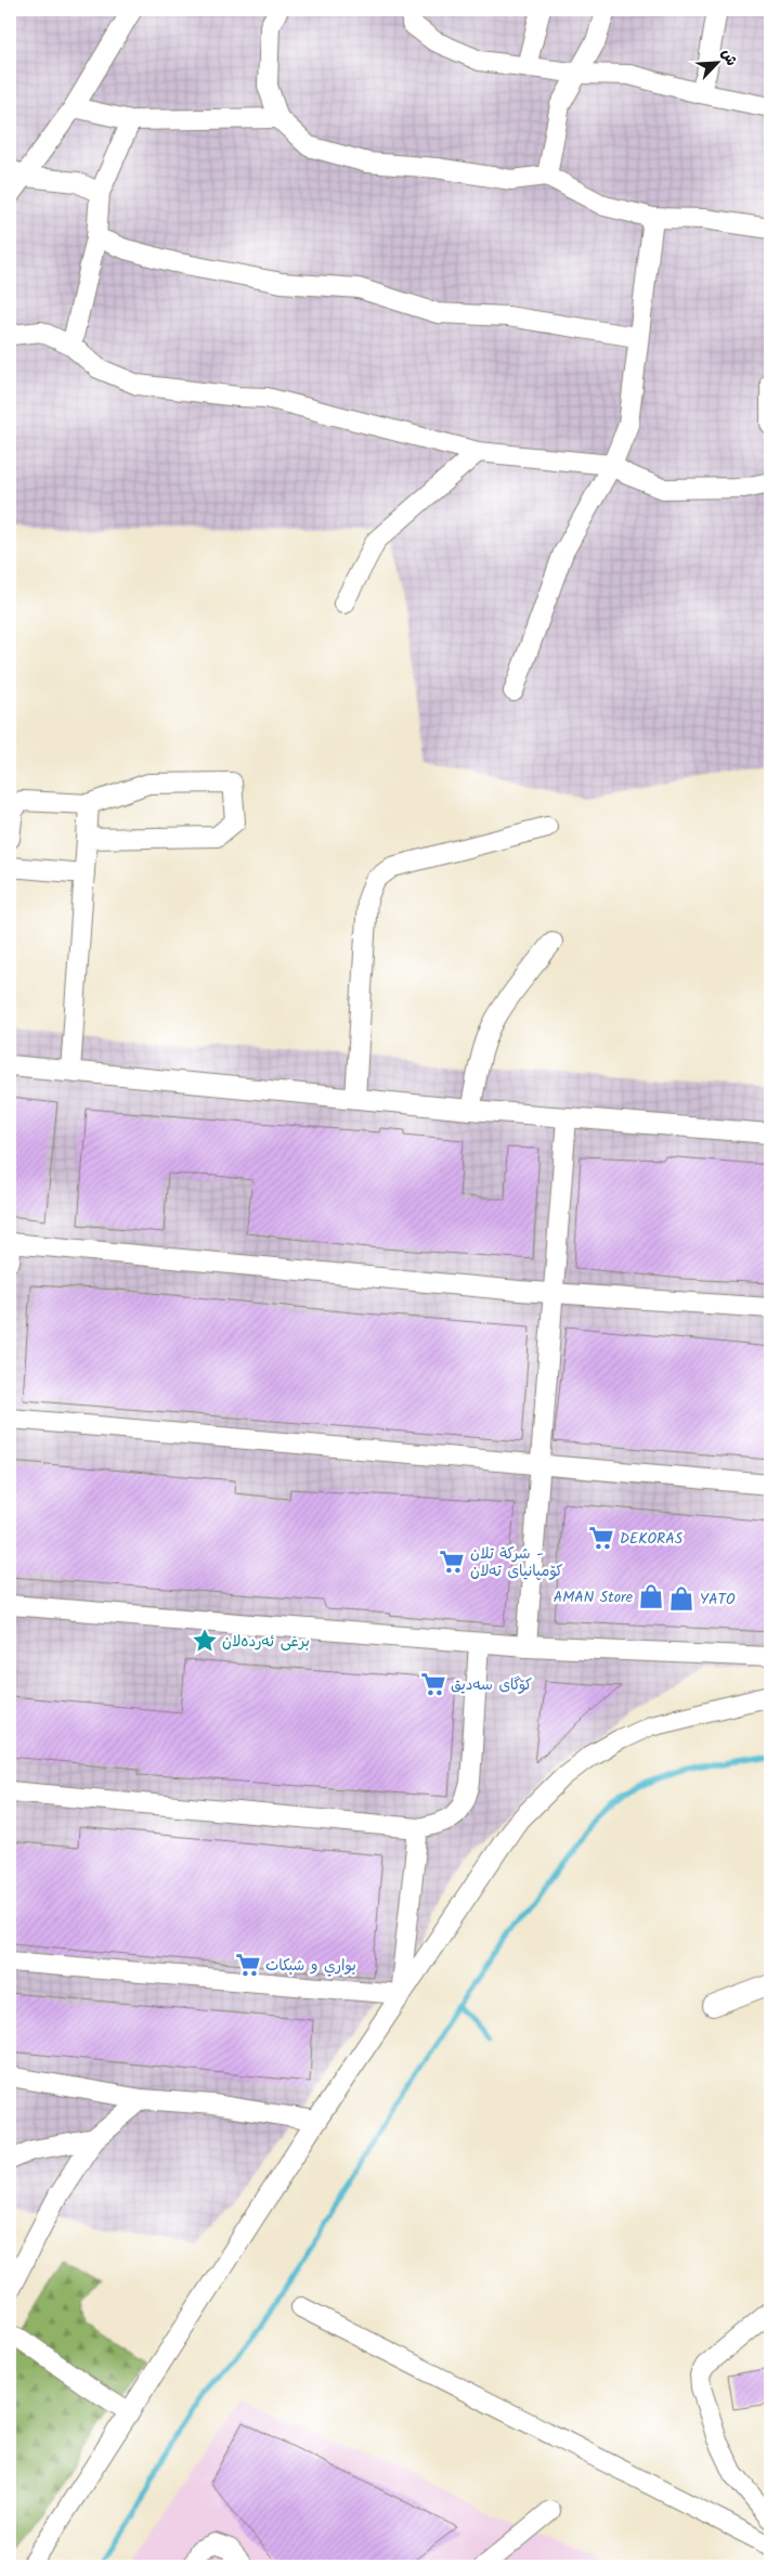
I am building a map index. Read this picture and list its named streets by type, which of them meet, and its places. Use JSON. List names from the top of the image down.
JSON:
{
  "places": {
    "supermarket": [
      "DEKORAS",
      "شركة تلان - کۆمپانیای تەلان",
      "کۆگای سەدیق",
      "بواري و شبكات"
    ],
    "shop": ["AMAN Store", "YATO"],
    "place": ["برغی ئەردەلان"]
  },
  "north": "top right"
}
